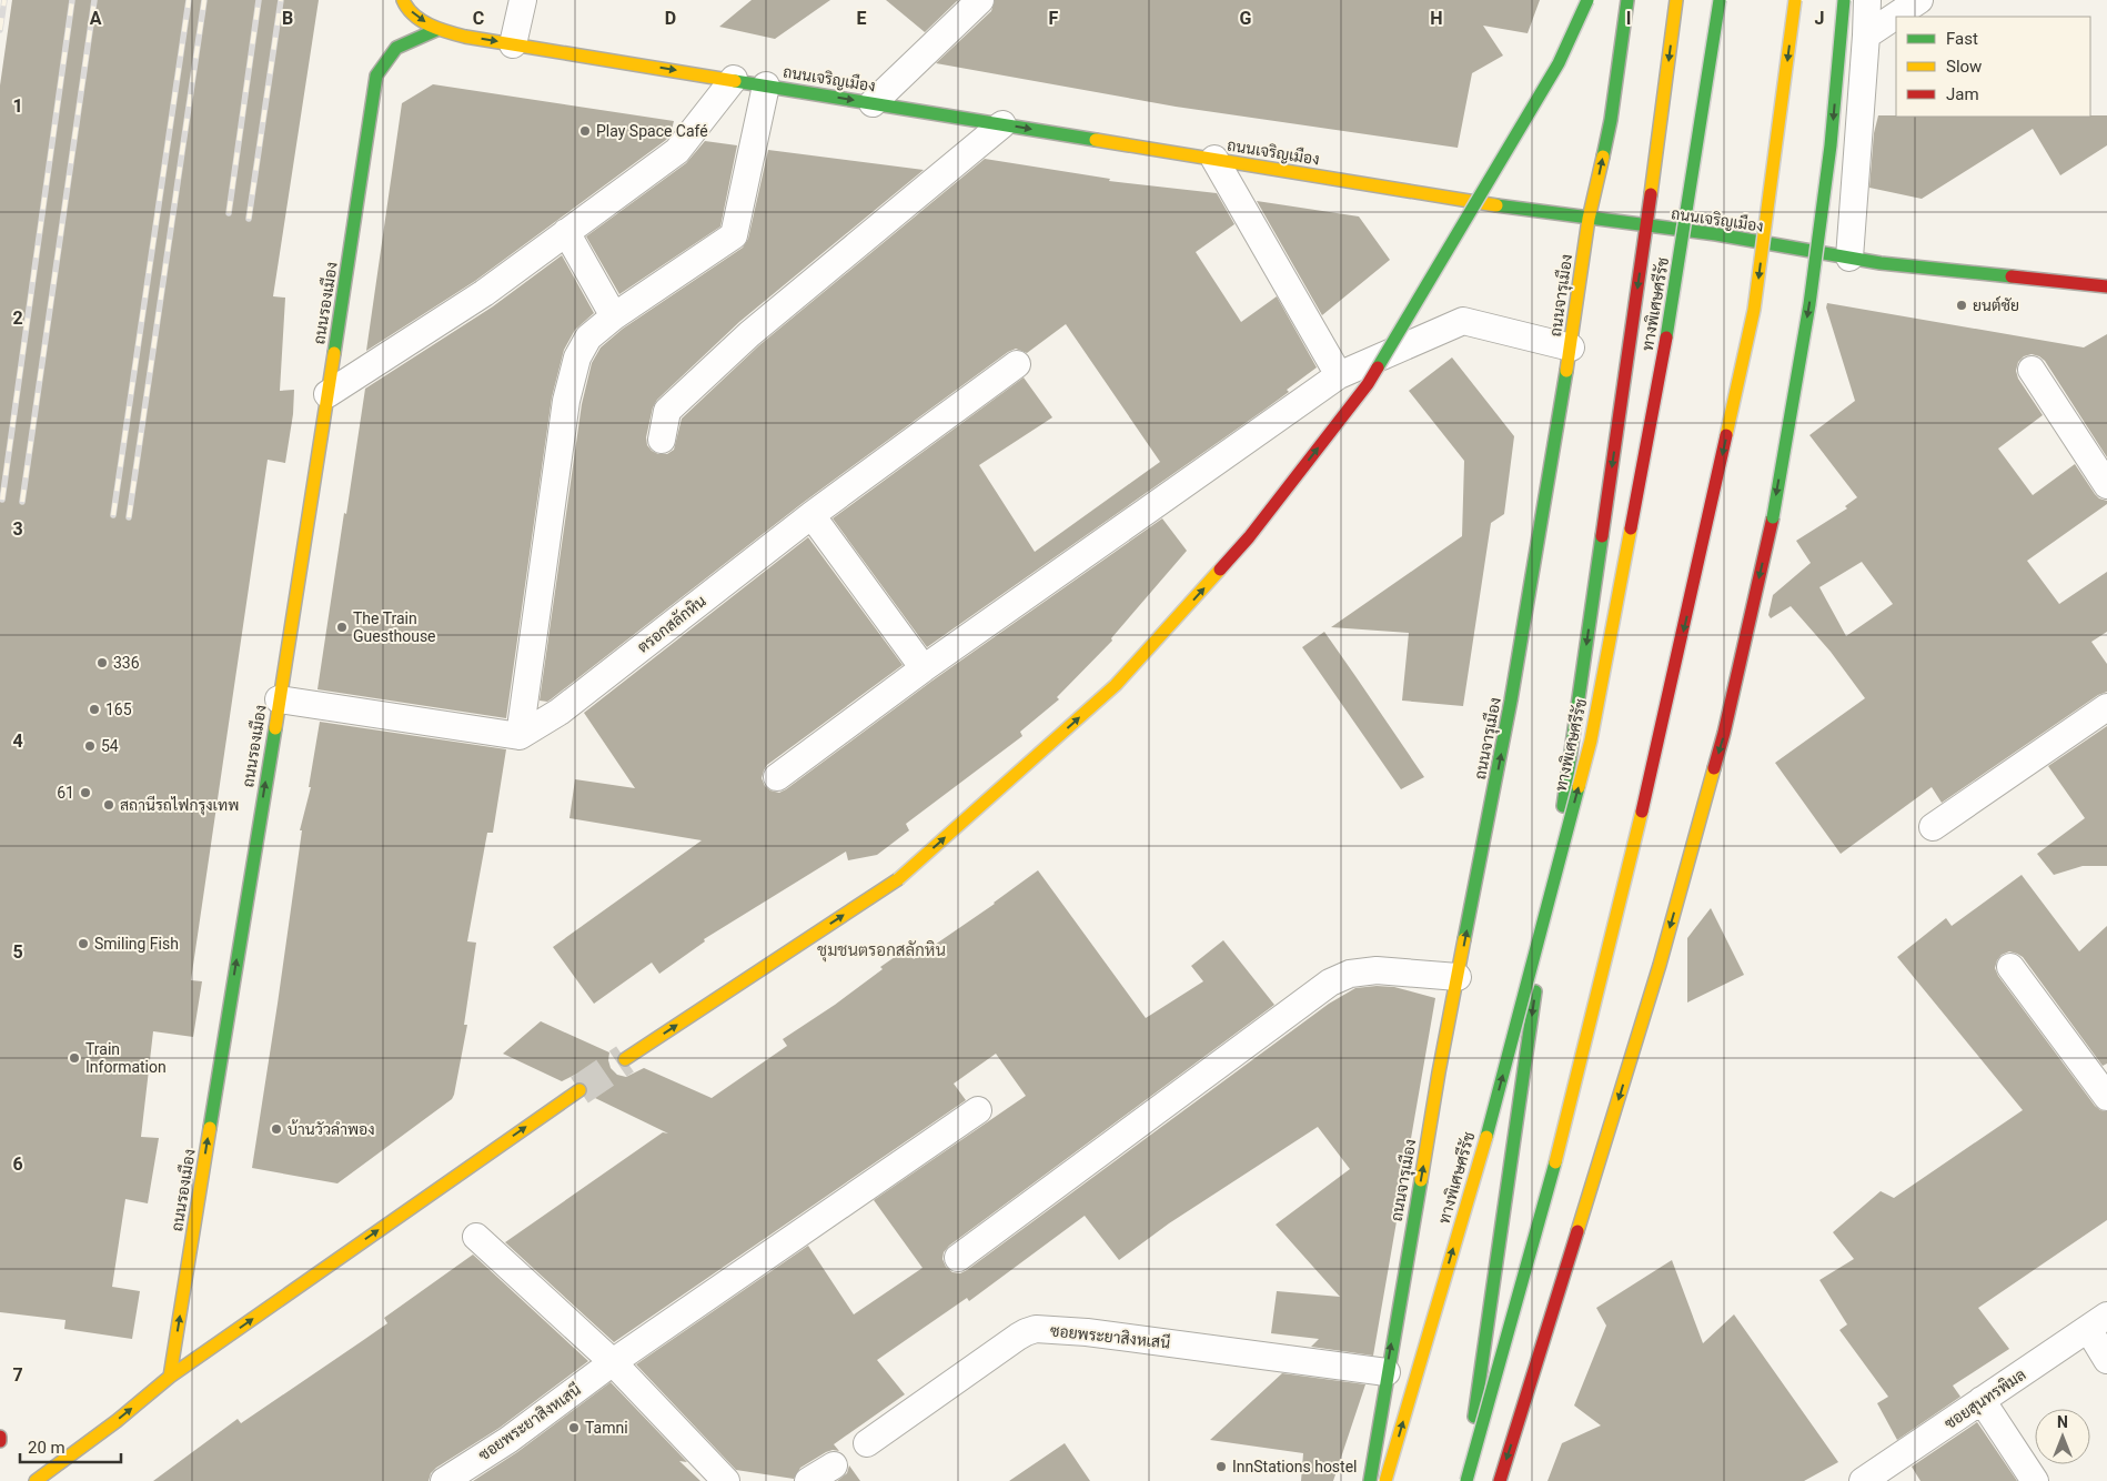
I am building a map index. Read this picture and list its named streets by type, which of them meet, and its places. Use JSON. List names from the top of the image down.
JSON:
{
  "streets": {
    "main road": [
      "ถนนเจริญเมือง",
      "ถนนจารุเมือง",
      "ถนนรองเมือง",
      "ทางพิเศษศรีรัช"
    ],
    "street": ["ตรอกสลักหิน", "ซอยพระยาสิงหเสนี", "ซอยสุนทรพิมล"]
  },
  "crossings": [
    ["ถนนเจริญเมือง", "ถนนจารุเมือง"],
    ["ถนนเจริญเมือง", "ถนนรองเมือง"],
    ["ถนนจารุเมือง", "ซอยพระยาสิงหเสนี"]
  ],
  "one_way": ["ถนนเจริญเมือง", "ถนนรองเมือง"],
  "districts": ["ชุมชนตรอกสลักหิน"],
  "places": [
    "Play Space Café",
    "ยนต์ชัย",
    "The Train Guesthouse",
    "336",
    "165",
    "54",
    "61",
    "สถานีรถไฟกรุงเทพ",
    "Smiling Fish",
    "Train Information",
    "บ้านวัวลำพอง",
    "Tamni",
    "InnStations hostel"
  ],
  "legend": ["Fast", "Slow", "Jam"],
  "scale_bar": "20 m",
  "north": "top",
  "grid": {
    "columns": [
      "A",
      "B",
      "C",
      "D",
      "E",
      "F",
      "G",
      "H",
      "I",
      "J"
    ],
    "rows": [
      "1",
      "2",
      "3",
      "4",
      "5",
      "6",
      "7"
    ]
  }
}
